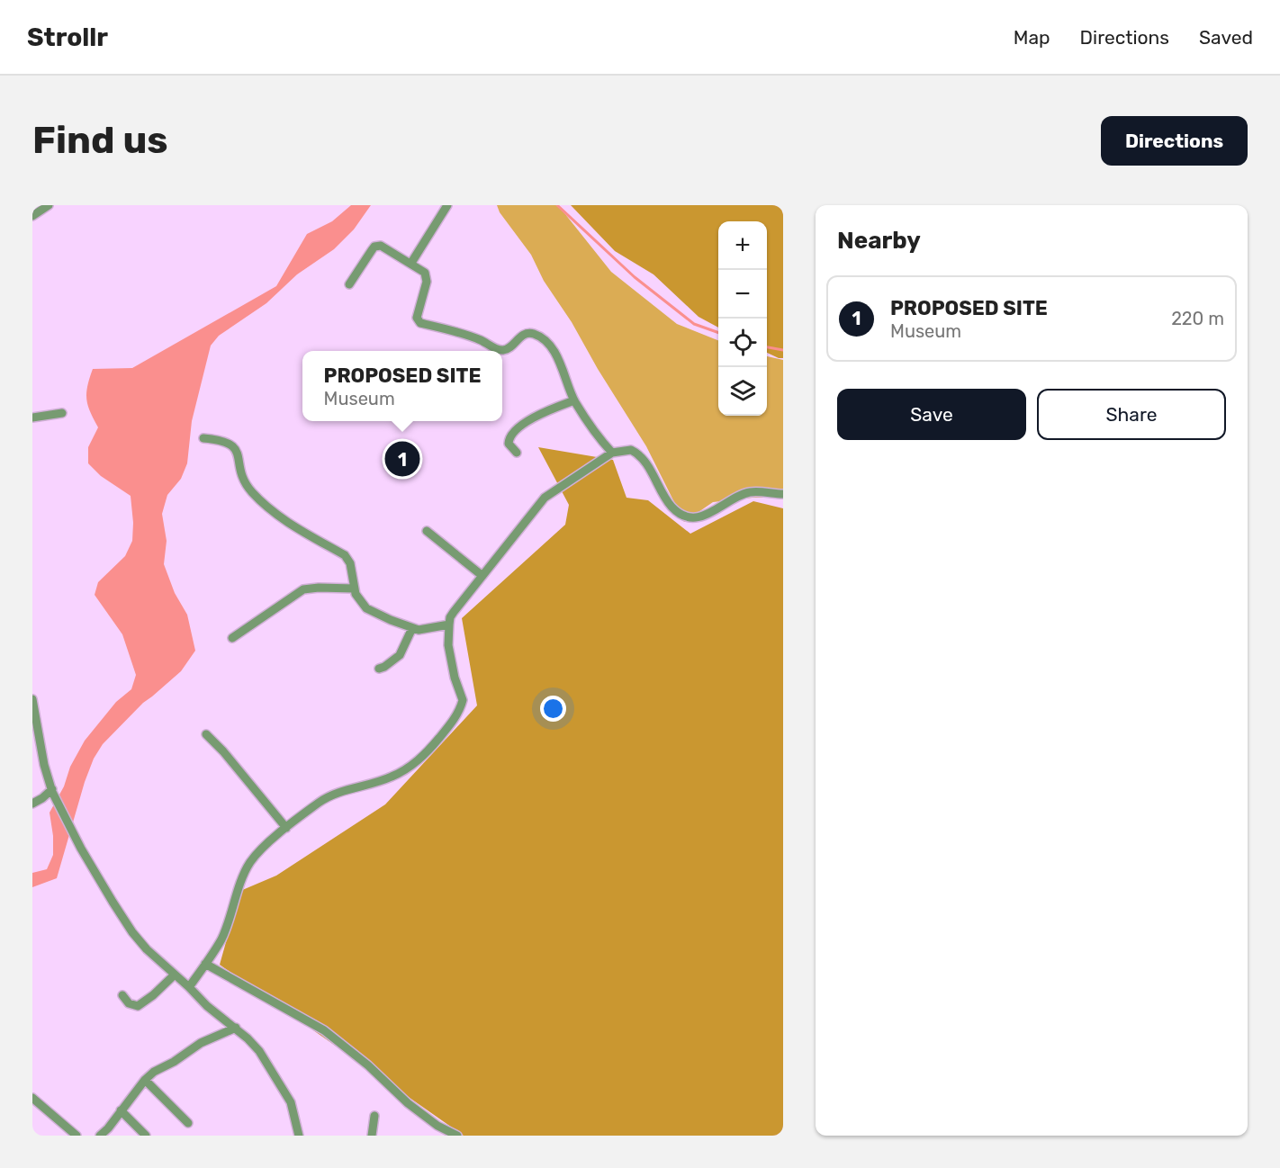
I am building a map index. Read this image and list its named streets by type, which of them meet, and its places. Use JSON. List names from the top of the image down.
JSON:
{
  "page": {
    "header": "Strollr",
    "nav": ["Map", "Directions", "Saved"],
    "buttons": [
      "Directions",
      ["Save", "Share"]
    ],
    "title": "Find us",
    "heading": "Nearby",
    "map_buttons": ["+", "−"],
    "list": [
      {
        "mark": "1",
        "name": "PROPOSED SITE",
        "note": "Museum",
        "value": "220 m"
      }
    ],
    "popup": ["PROPOSED SITE", "Museum"],
    "pins": "1"
  }
}
